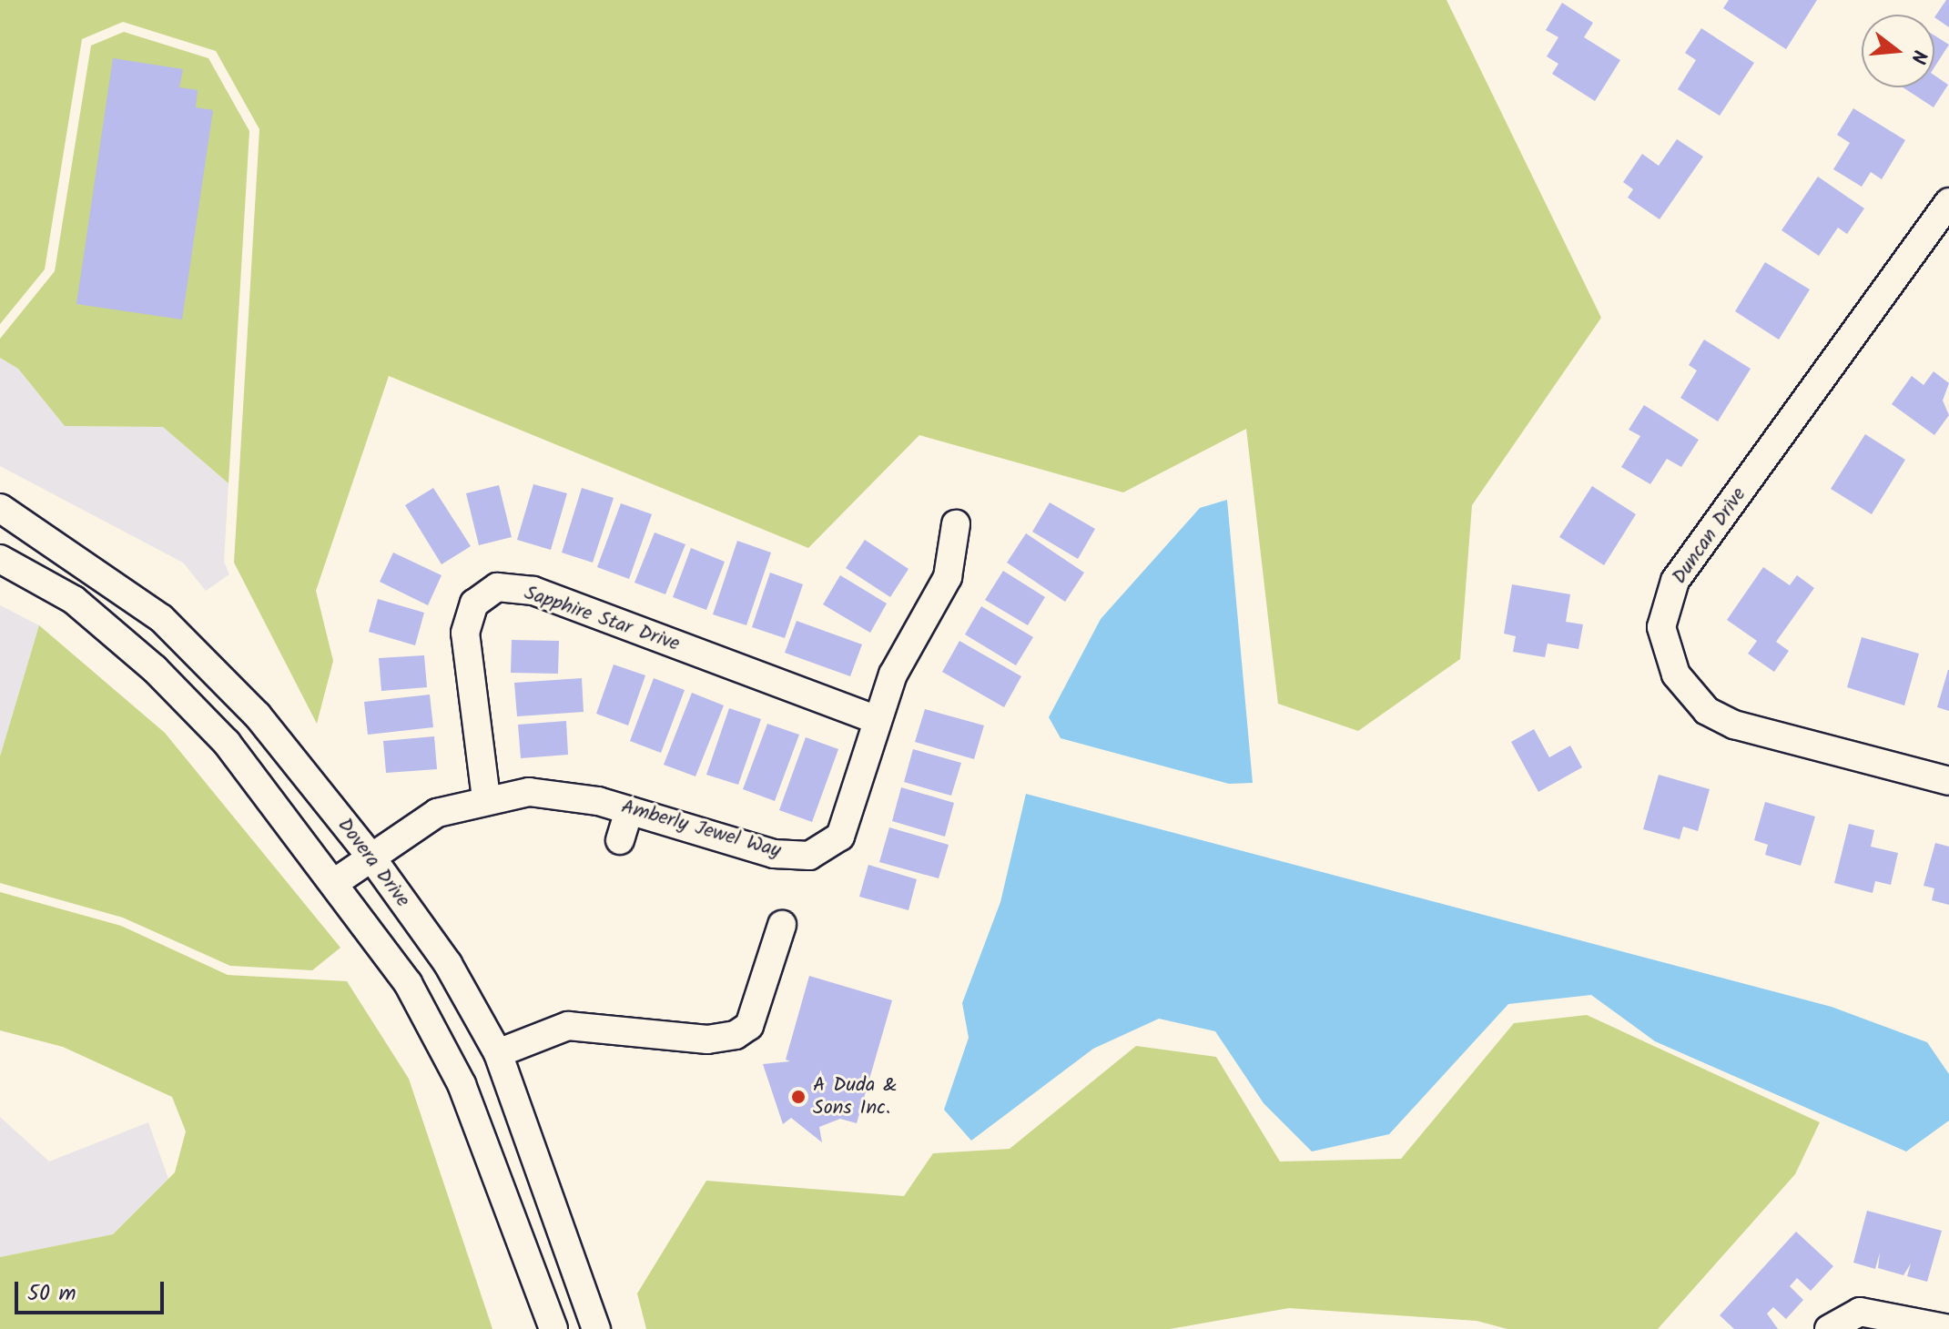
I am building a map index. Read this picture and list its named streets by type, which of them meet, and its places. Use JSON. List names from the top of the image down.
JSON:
{
  "streets": {
    "street": [
      "Duncan Drive",
      "Sapphire Star Drive",
      "Amberly Jewel Way",
      "Dovera Drive"
    ]
  },
  "crossings": [
    ["Sapphire Star Drive", "Amberly Jewel Way"],
    ["Amberly Jewel Way", "Dovera Drive"]
  ],
  "places": ["A Duda & Sons Inc."],
  "scale_bar": "50 m",
  "north": "right"
}
